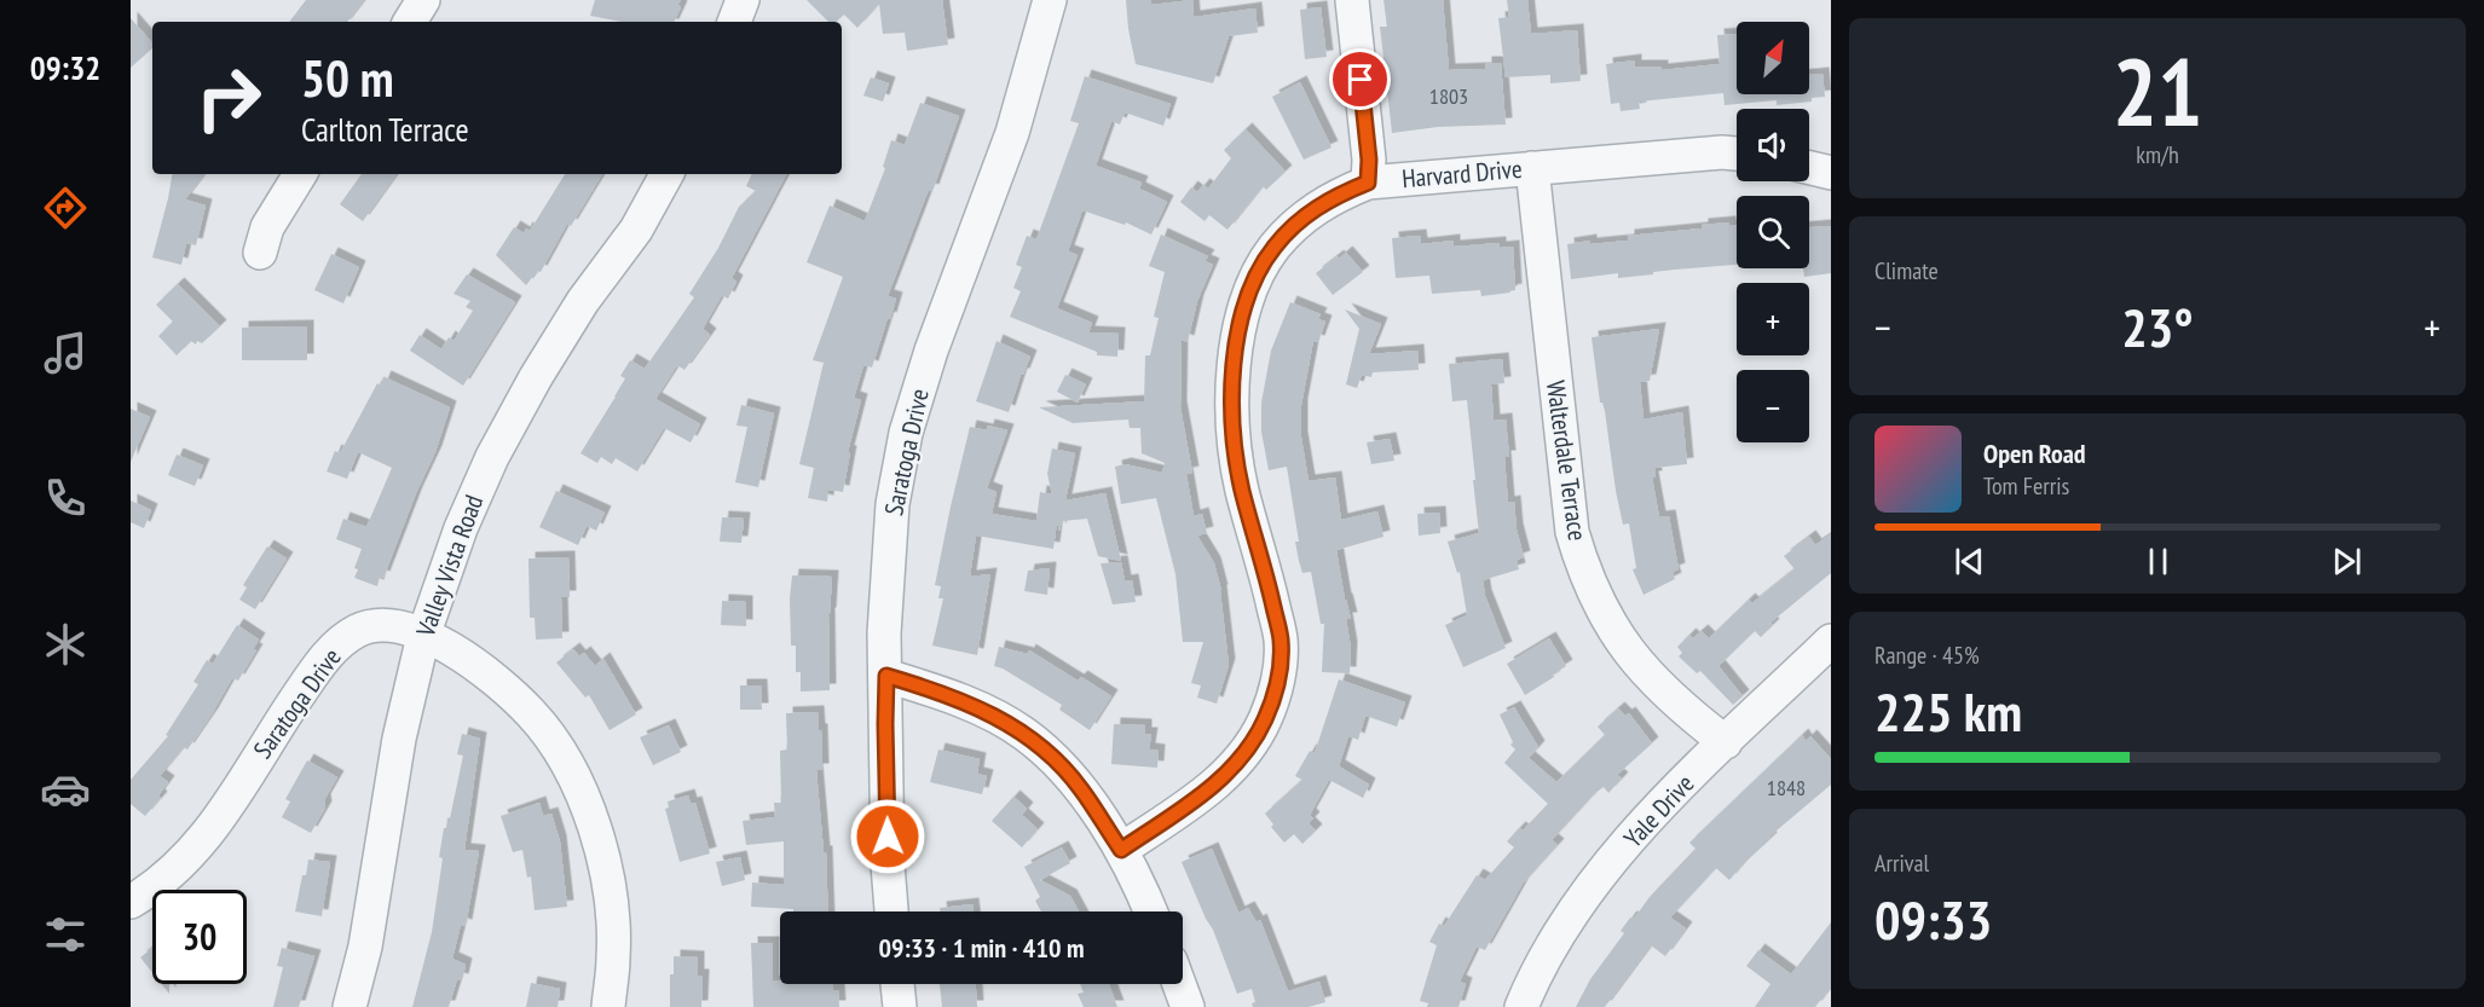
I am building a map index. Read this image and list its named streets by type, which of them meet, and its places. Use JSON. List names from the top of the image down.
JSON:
{
  "streets": {
    "street": [
      "Harvard Drive",
      "Saratoga Drive",
      "Walterdale Terrace",
      "Valley Vista Road",
      "Yale Drive"
    ]
  },
  "crossings": [
    ["Harvard Drive", "Walterdale Terrace"],
    ["Saratoga Drive", "Valley Vista Road"],
    ["Walterdale Terrace", "Yale Drive"]
  ],
  "house_numbers": ["1803", "1848"],
  "north": "top right",
  "page": {
    "tabs": "09:32",
    "tile": [
      ["21", "km/h"],
      "Climate",
      ["Range · 45%", "225 km"],
      ["Arrival", "09:33"]
    ],
    "map_buttons": ["+", "−"],
    "turn": ["50 m", "Carlton Terrace"],
    "heat": ["−", "23°", "+"],
    "song": ["Open Road", "Tom Ferris"],
    "limit": "30",
    "trip": "09:33 · 1 min · 410 m"
  }
}
